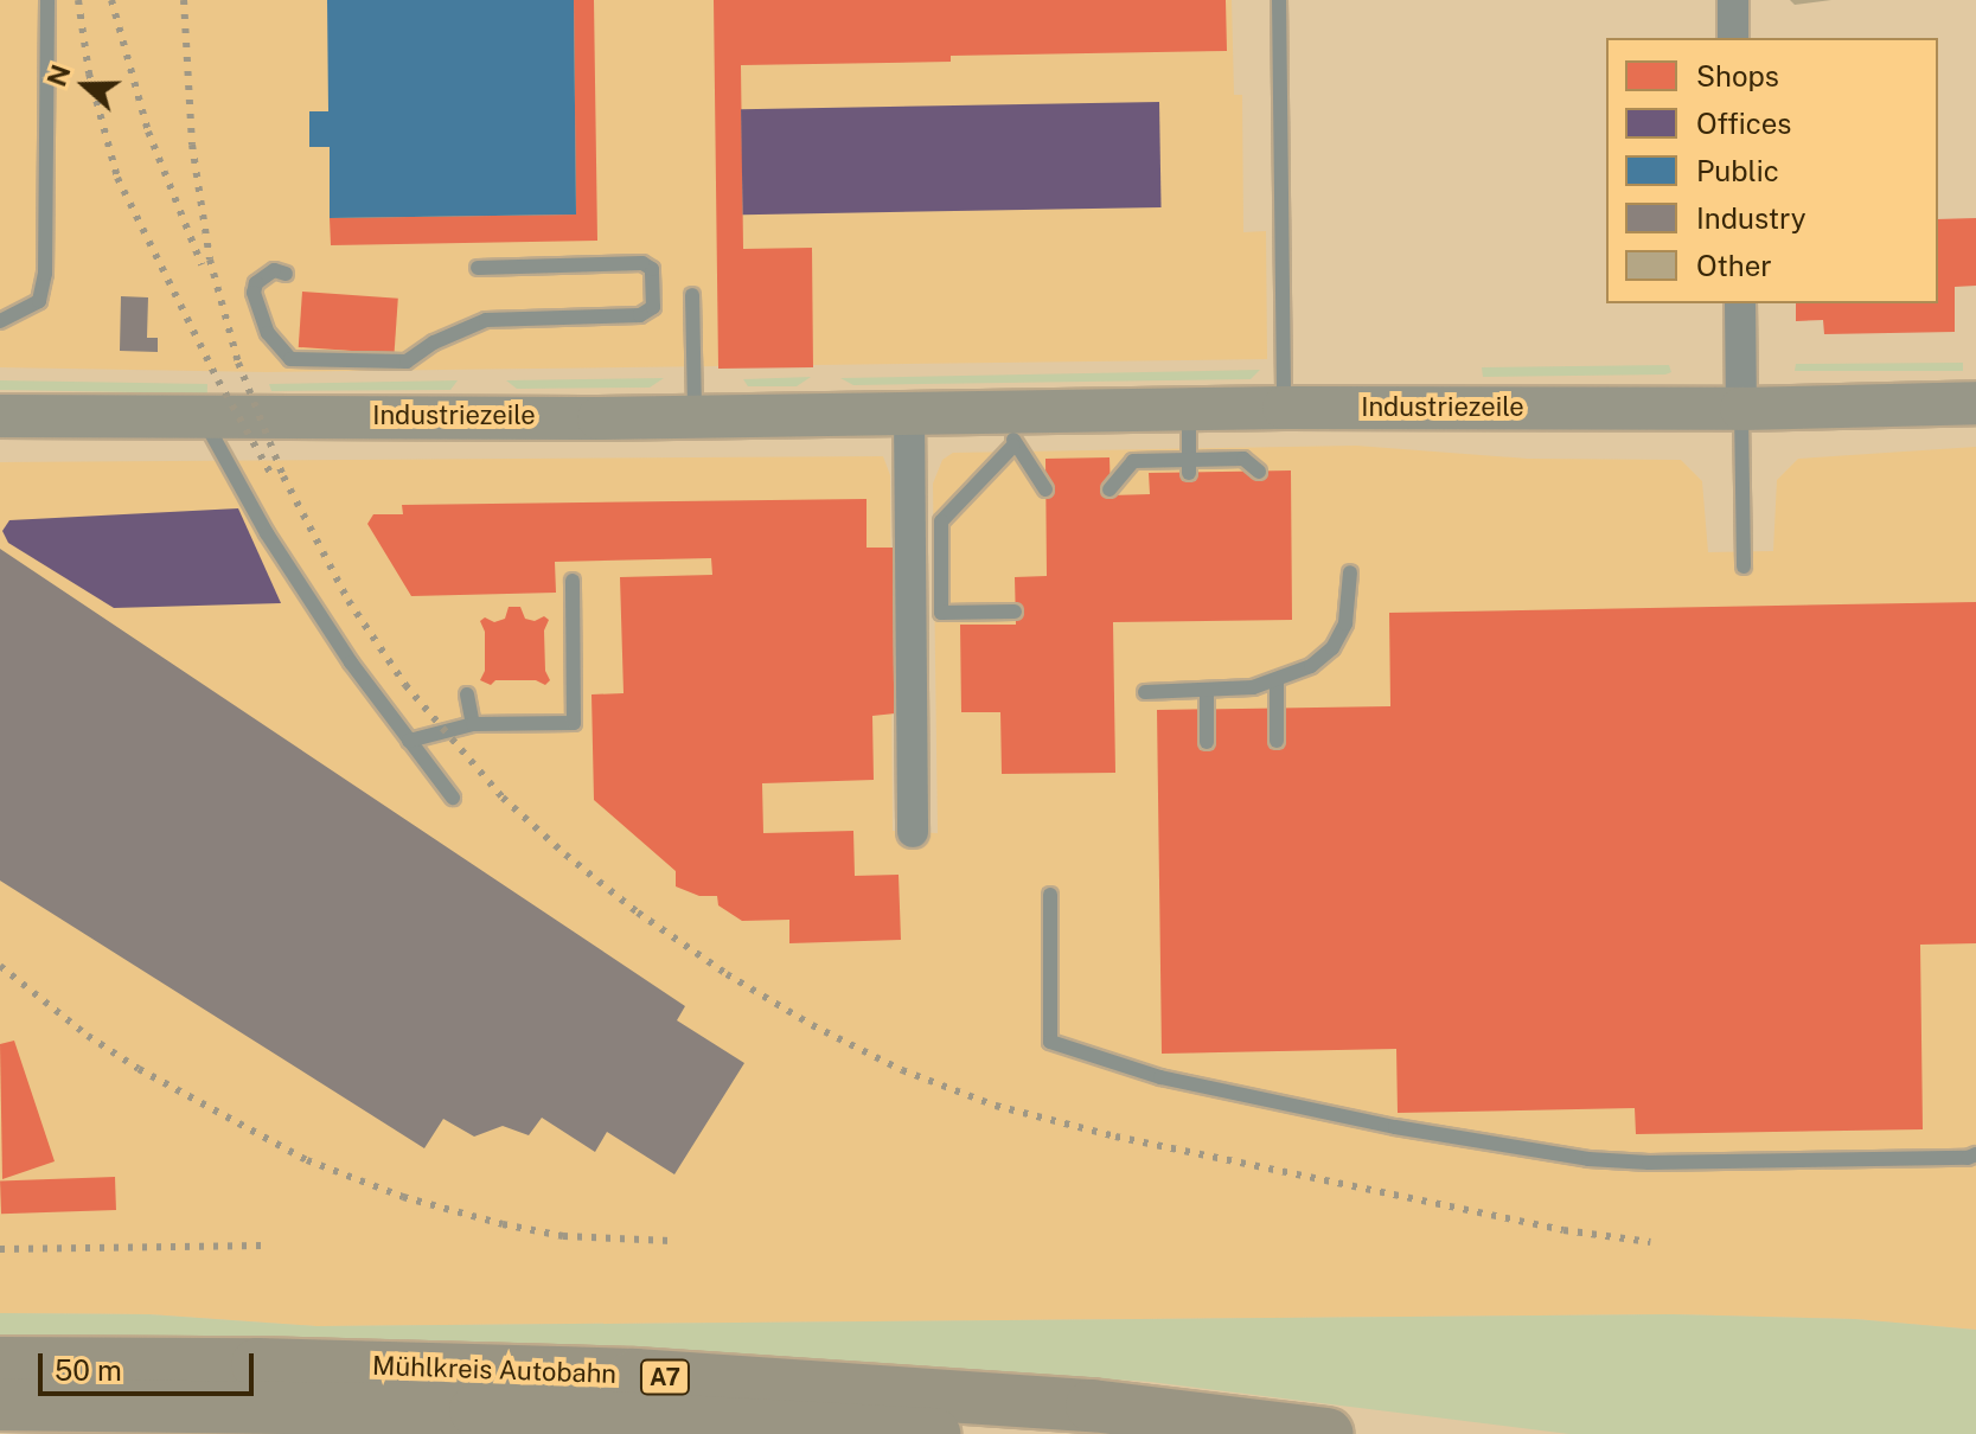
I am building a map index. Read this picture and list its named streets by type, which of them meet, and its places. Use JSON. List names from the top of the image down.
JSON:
{
  "streets": {
    "highway": ["Mühlkreis Autobahn", "A7"],
    "main road": ["Industriezeile"]
  },
  "legend": [
    "Shops",
    "Offices",
    "Public",
    "Industry",
    "Other"
  ],
  "scale_bar": "50 m",
  "north": "left"
}
